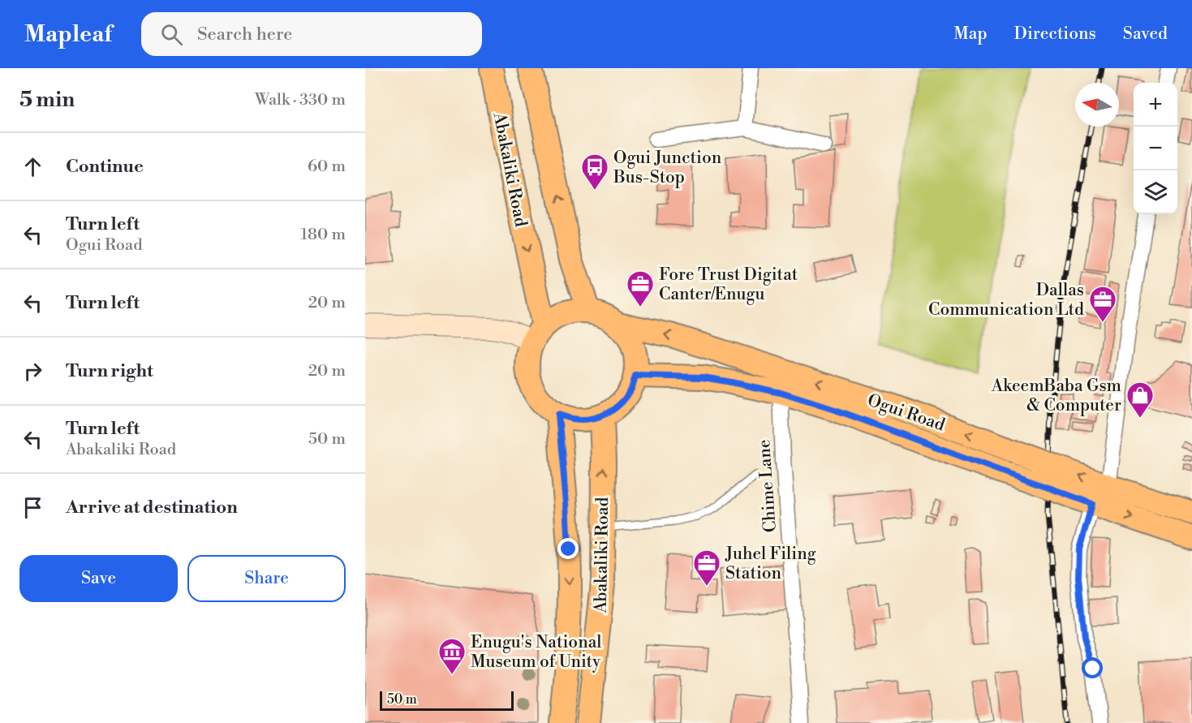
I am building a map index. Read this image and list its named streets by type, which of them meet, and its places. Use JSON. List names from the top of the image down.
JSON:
{
  "streets": {
    "main road": ["Abakaliki Road", "Ogui Road"],
    "street": ["Chime Lane"]
  },
  "crossings": [
    ["Abakaliki Road", "Ogui Road"],
    ["Ogui Road", "Chime Lane"]
  ],
  "places": {
    "bus stop": ["Ogui Junction Bus-Stop"],
    "office": ["Fore Trust Digitat Canter/Enugu", "Dallas Communication Ltd", "Juhel Filing Station"],
    "shop": ["AkeemBaba Gsm & Computer"],
    "museum": ["Enugu's National Museum of Unity"]
  },
  "scale_bar": "50 m",
  "north": "left",
  "page": {
    "header": "Mapleaf",
    "search": "Search here",
    "nav": ["Map", "Directions", "Saved"],
    "heading": ["5 min", "Walk · 330 m"],
    "map_buttons": ["+", "−"],
    "list": [
      ["Continue", "60 m"],
      ["Turn left", "Ogui Road", "180 m"],
      ["Turn left", "20 m"],
      ["Turn right", "20 m"],
      ["Turn left", "Abakaliki Road", "50 m"],
      "Arrive at destination"
    ],
    "buttons": ["Save", "Share"],
    "scale": "50 m"
  }
}
